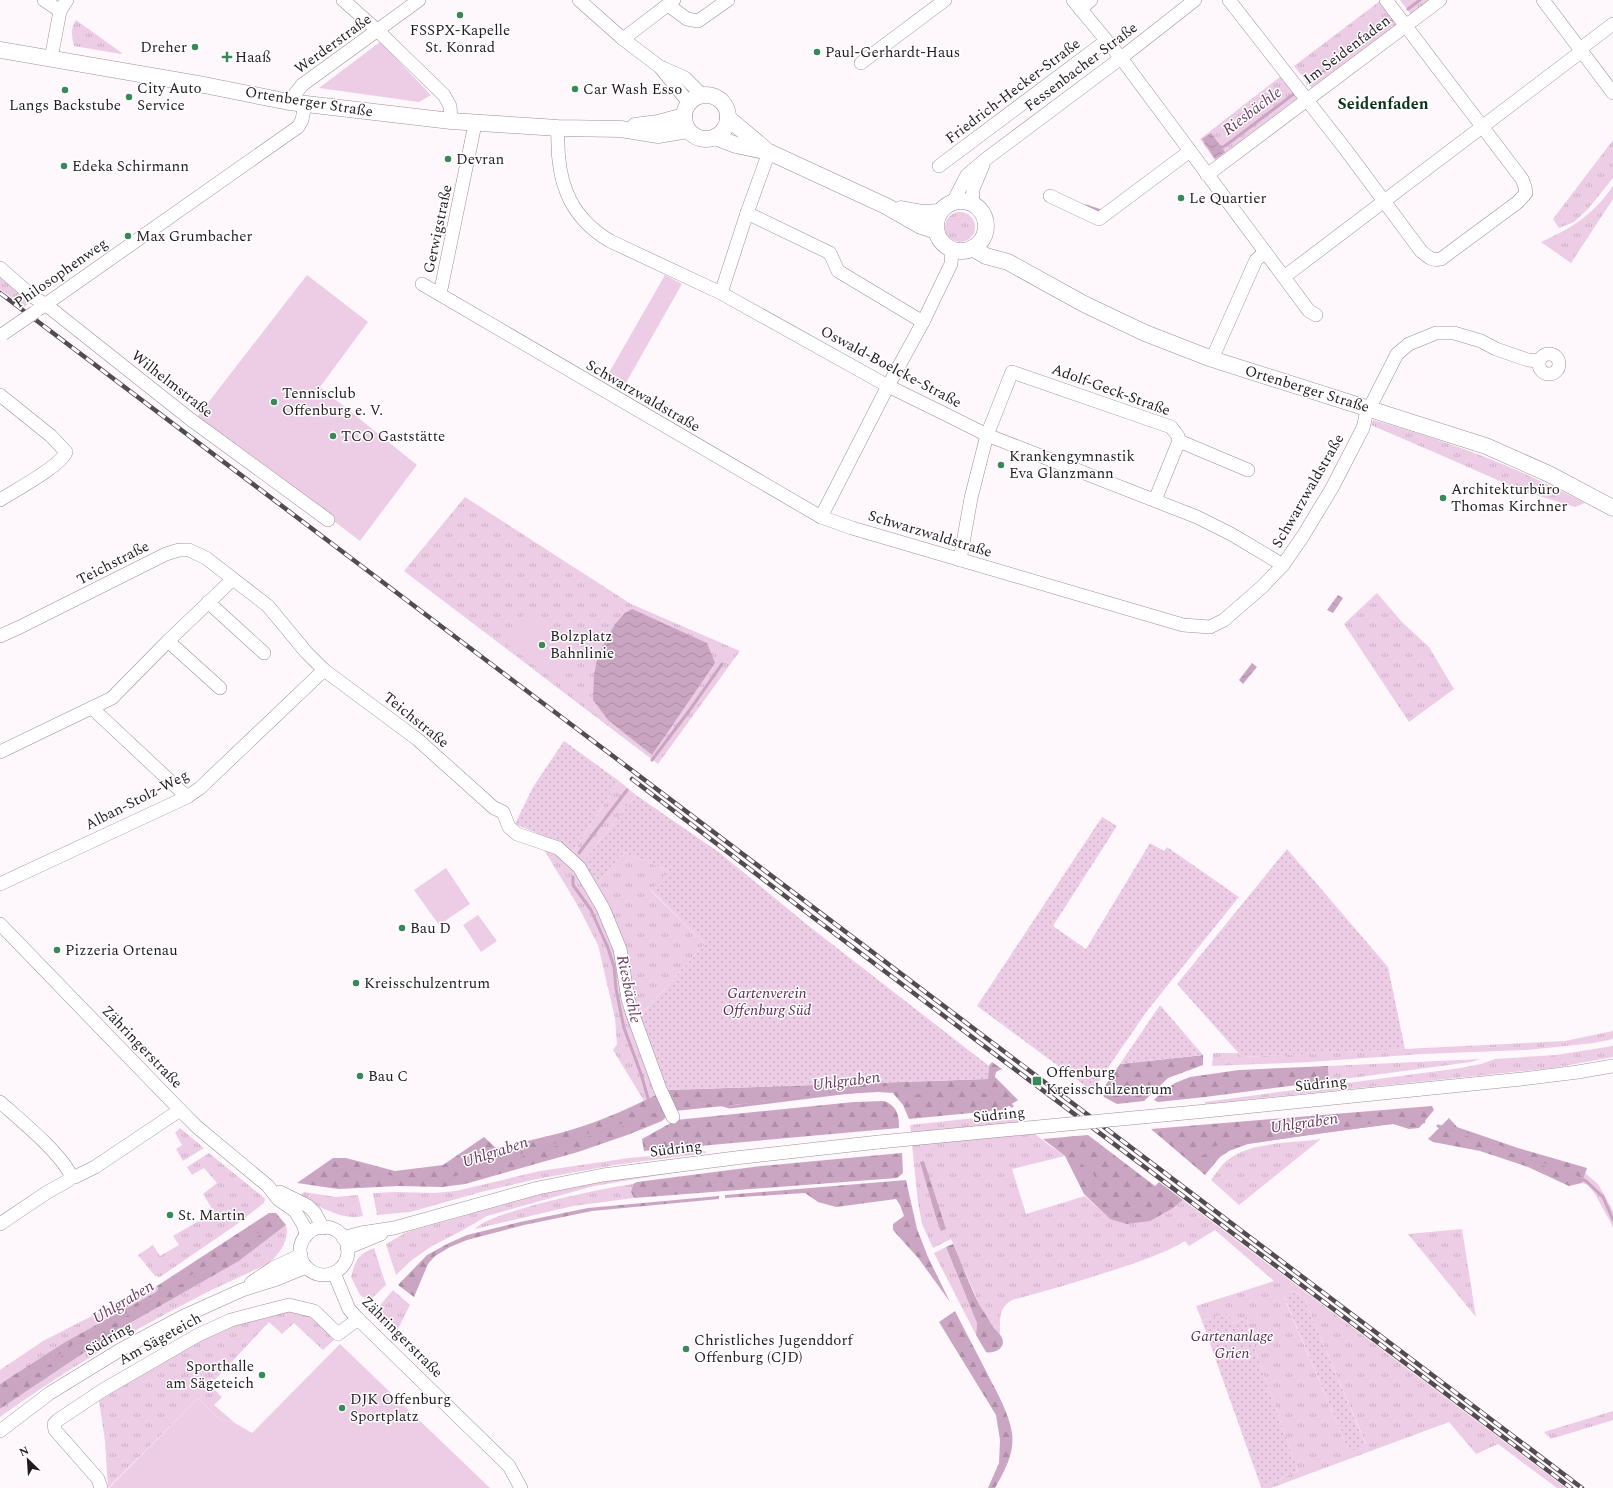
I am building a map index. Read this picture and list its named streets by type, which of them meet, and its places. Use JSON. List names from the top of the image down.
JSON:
{
  "streets": {
    "main road": ["Ortenberger Straße"],
    "street": [
      "Werderstraße",
      "Im Seidenfaden",
      "Fessenbacher Straße",
      "Friedrich-Hecker-Straße",
      "Gerwigstraße",
      "Philosophenweg",
      "Oswald-Boelcke-Straße",
      "Wilhelmstraße",
      "Adolf-Geck-Straße",
      "Schwarzwaldstraße",
      "Teichstraße",
      "Alban-Stolz-Weg",
      "Zähringerstraße",
      "Südring",
      "Am Sägeteich"
    ]
  },
  "crossings": [
    ["Werderstraße", "Ortenberger Straße"],
    ["Werderstraße", "Philosophenweg"],
    ["Fessenbacher Straße", "Ortenberger Straße"],
    ["Ortenberger Straße", "Gerwigstraße"],
    ["Ortenberger Straße", "Philosophenweg"],
    ["Ortenberger Straße", "Oswald-Boelcke-Straße"],
    ["Ortenberger Straße", "Schwarzwaldstraße"],
    ["Gerwigstraße", "Schwarzwaldstraße"],
    ["Philosophenweg", "Wilhelmstraße"],
    ["Oswald-Boelcke-Straße", "Adolf-Geck-Straße"],
    ["Oswald-Boelcke-Straße", "Schwarzwaldstraße"],
    ["Teichstraße", "Alban-Stolz-Weg"],
    ["Zähringerstraße", "Südring"],
    ["Zähringerstraße", "Am Sägeteich"]
  ],
  "districts": ["Seidenfaden"],
  "water": ["Riesbächle", "Uhlgraben"],
  "parks": ["Gartenverein Offenburg Süd", "Gartenanlage Grien"],
  "places": {
    "other": [
      "FSSPX-Kapelle St. Konrad",
      "Dreher",
      "Paul-Gerhardt-Haus",
      "Car Wash Esso",
      "Langs Backstube",
      "City Auto Service",
      "Devran",
      "Edeka Schirmann",
      "Le Quartier",
      "Max Grumbacher",
      "Tennisclub Offenburg e. V.",
      "TCO Gaststätte",
      "Krankengymnastik Eva Glanzmann",
      "Architekturbüro Thomas Kirchner",
      "Bolzplatz Bahnlinie",
      "Bau D",
      "Pizzeria Ortenau",
      "Kreisschulzentrum",
      "Bau C",
      "St. Martin",
      "Christliches Jugenddorf Offenburg (CJD)",
      "Sporthalle am Sägeteich",
      "DJK Offenburg Sportplatz"
    ],
    "health": ["Haaß"],
    "transit": ["Offenburg Kreisschulzentrum"]
  },
  "north": "top left"
}
